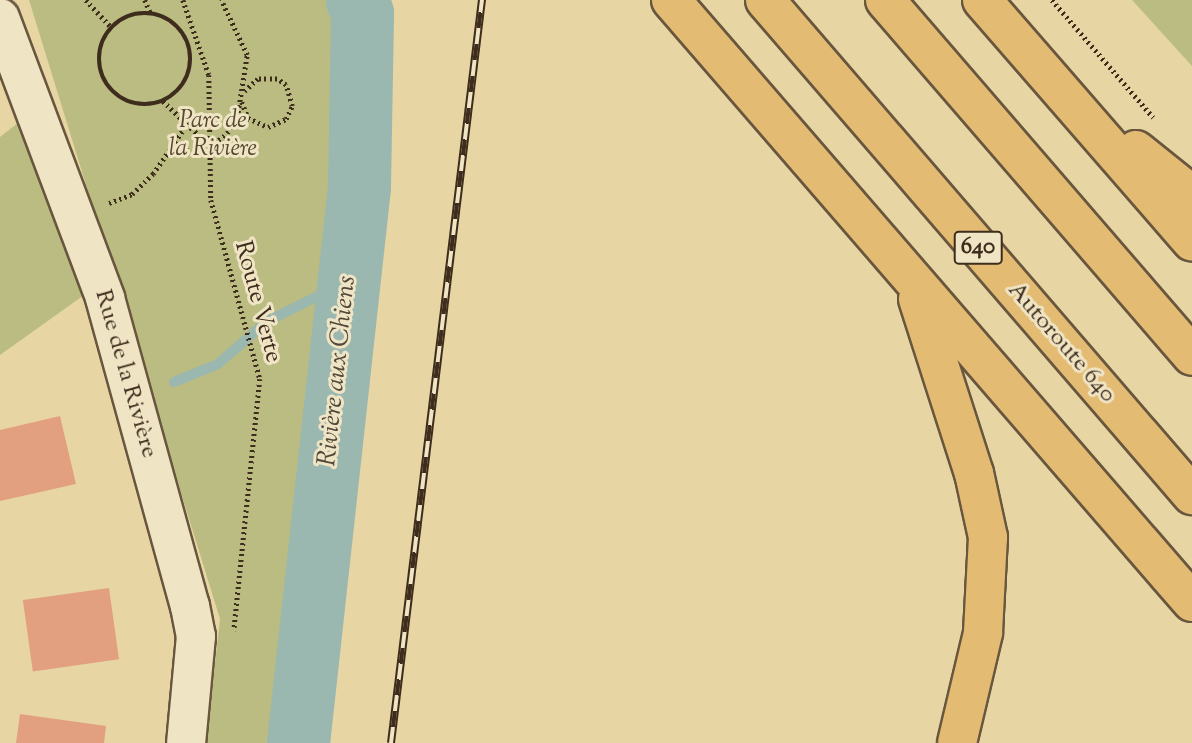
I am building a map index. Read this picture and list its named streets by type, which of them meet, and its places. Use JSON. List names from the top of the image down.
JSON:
{
  "streets": {
    "highway": ["640", "Autoroute 640"],
    "street": ["Rue de la Rivière"],
    "path": ["Route Verte"]
  },
  "water": ["Rivière aux Chiens"],
  "parks": ["Parc de la Rivière"]
}
